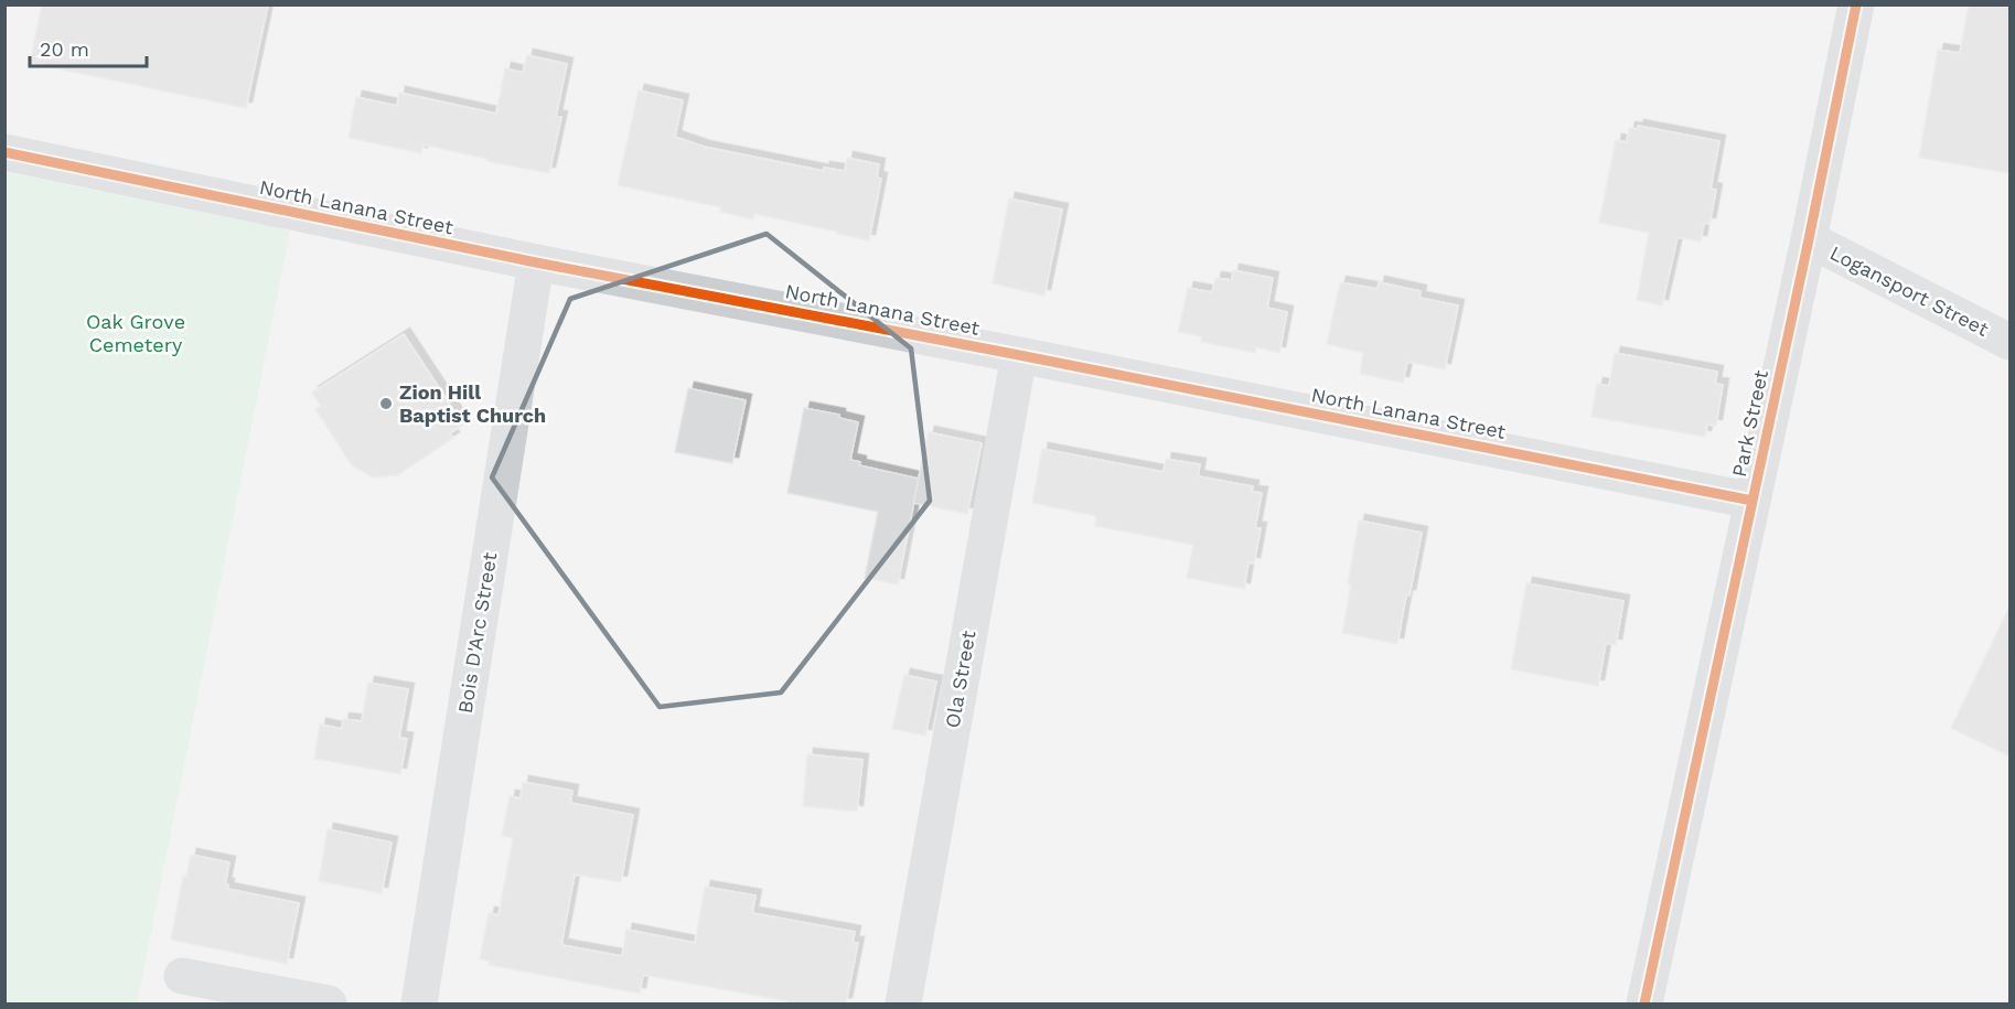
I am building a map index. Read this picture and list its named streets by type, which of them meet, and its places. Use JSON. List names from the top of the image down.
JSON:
{
  "streets": {
    "street": [
      "North Lanana Street",
      "Logansport Street",
      "Park Street",
      "Bois D'Arc Street",
      "Ola Street"
    ]
  },
  "crossings": [
    ["North Lanana Street", "Park Street"],
    ["North Lanana Street", "Bois D'Arc Street"],
    ["North Lanana Street", "Ola Street"],
    ["Logansport Street", "Park Street"]
  ],
  "parks": ["Oak Grove Cemetery"],
  "places": ["Zion Hill Baptist Church"],
  "scale_bar": "20 m"
}
